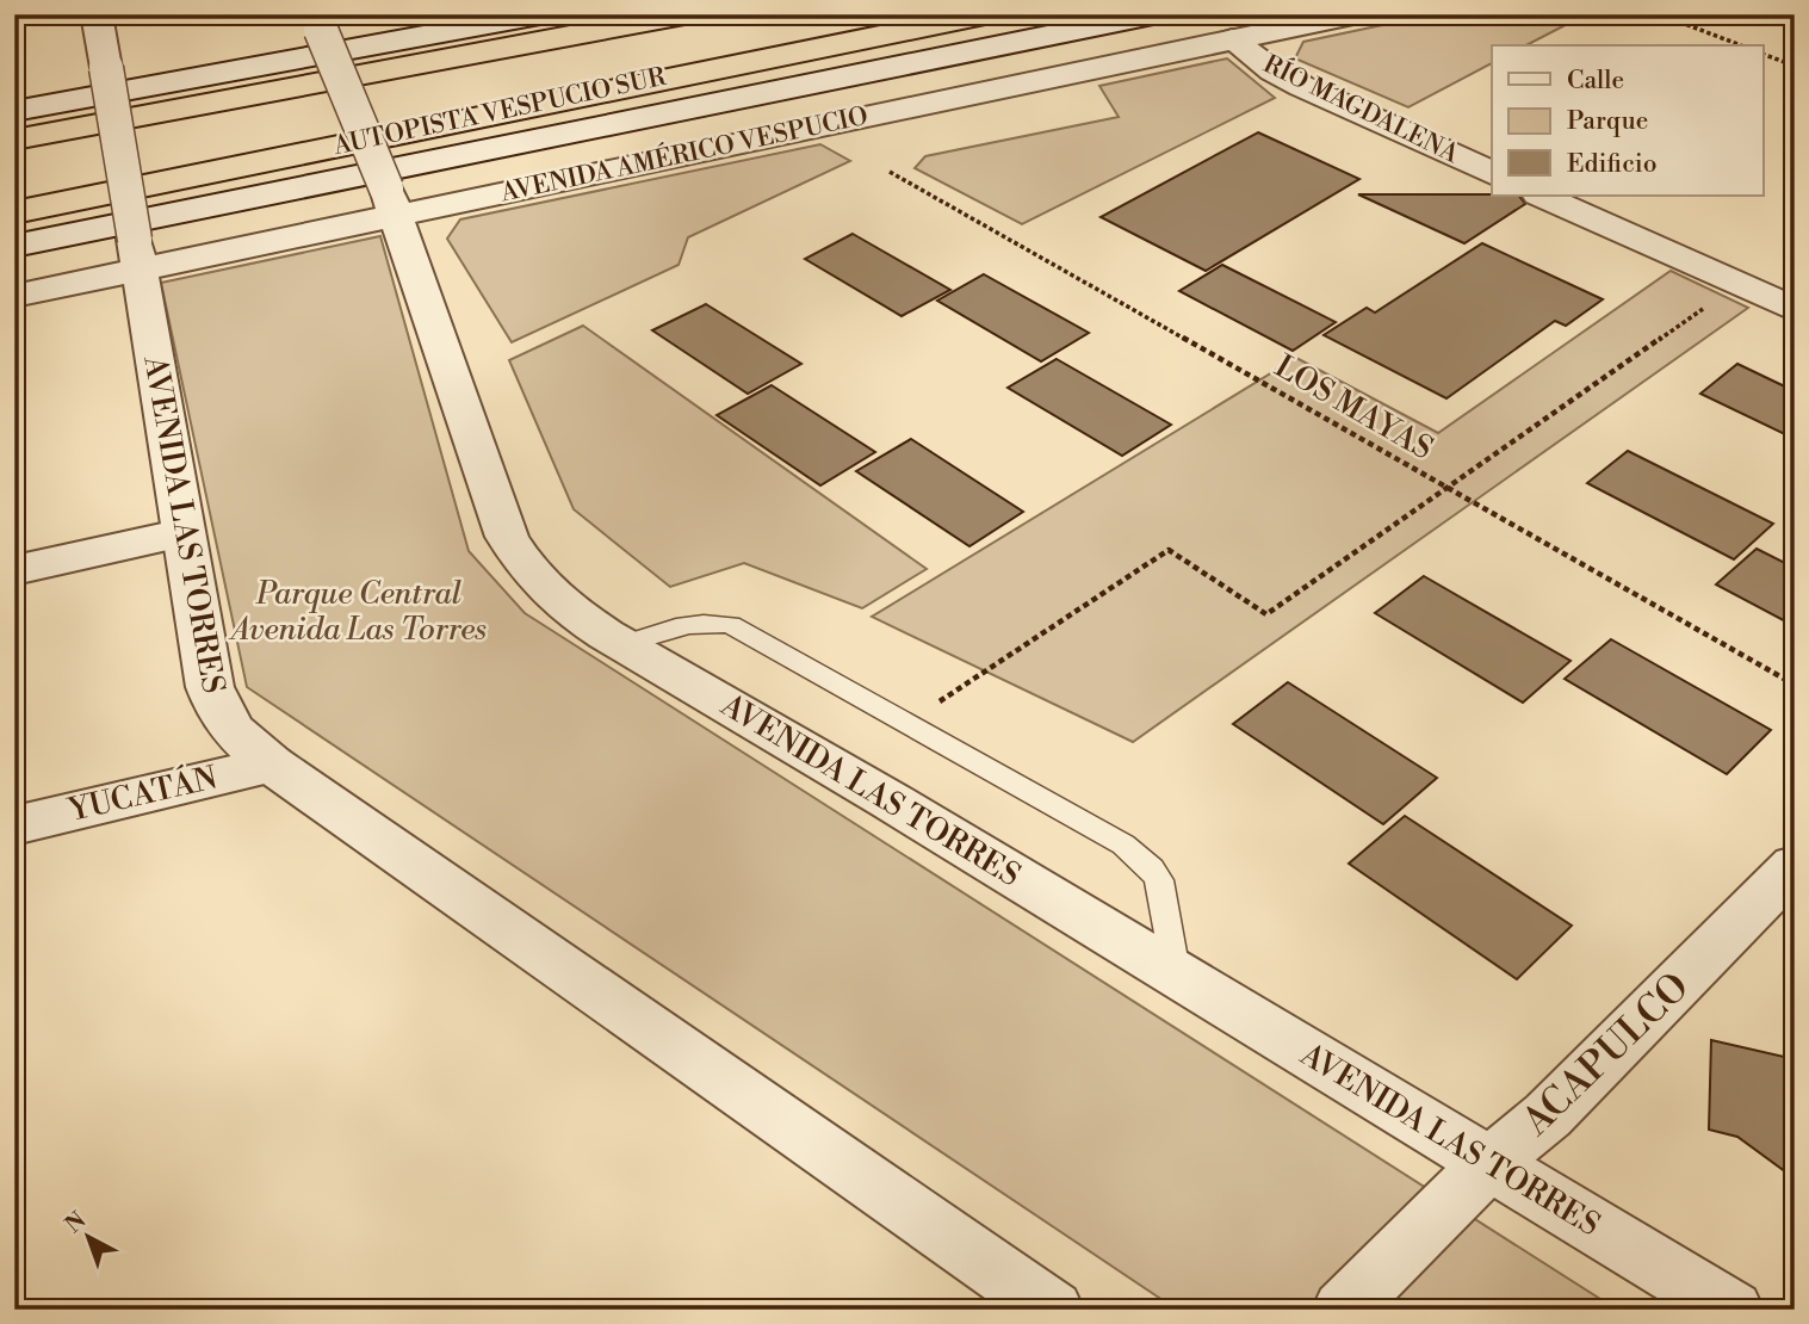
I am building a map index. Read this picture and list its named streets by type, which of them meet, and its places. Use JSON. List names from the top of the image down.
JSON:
{
  "streets": {
    "highway": ["AUTOPISTA VESPUCIO SUR"],
    "street": [
      "RÍO MAGDALENA",
      "AVENIDA AMÉRICO VESPUCIO",
      "AVENIDA LAS TORRES",
      "YUCATÁN",
      "ACAPULCO"
    ],
    "path": ["LOS MAYAS"]
  },
  "crossings": [
    ["RÍO MAGDALENA", "AVENIDA AMÉRICO VESPUCIO"],
    ["AVENIDA AMÉRICO VESPUCIO", "AVENIDA LAS TORRES"],
    ["AVENIDA LAS TORRES", "YUCATÁN"],
    ["AVENIDA LAS TORRES", "ACAPULCO"]
  ],
  "parks": ["Parque Central Avenida Las Torres"],
  "legend": ["Calle", "Parque", "Edificio"],
  "north": "top left"
}
